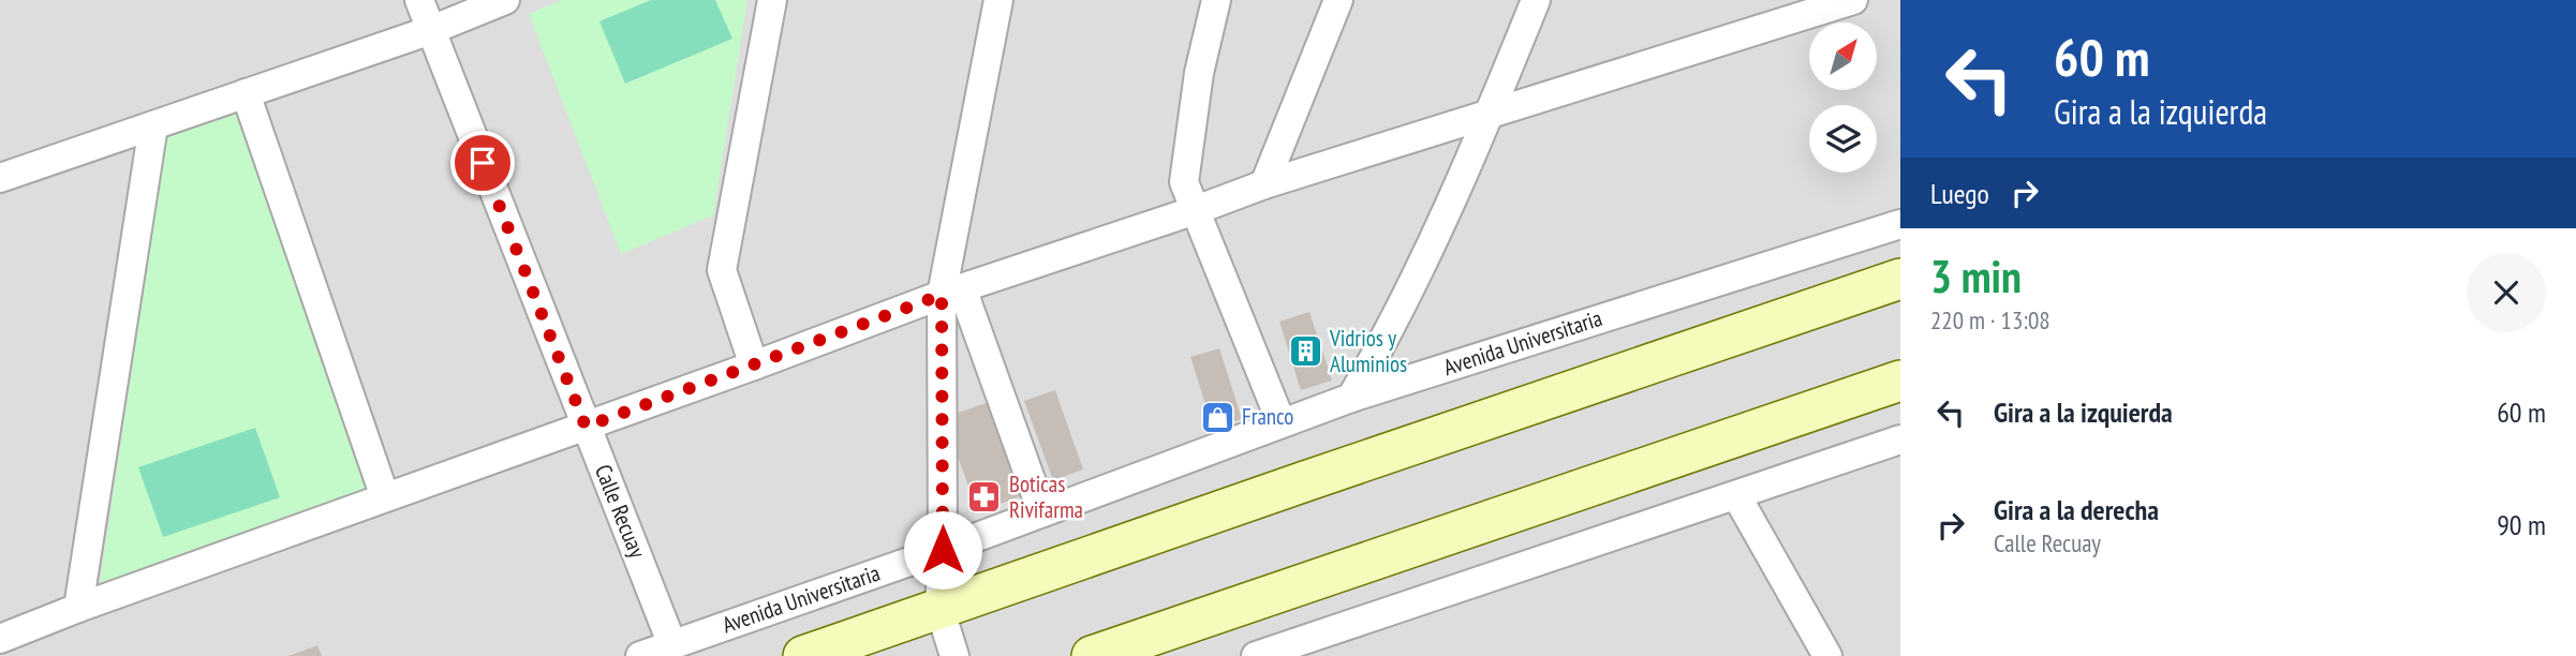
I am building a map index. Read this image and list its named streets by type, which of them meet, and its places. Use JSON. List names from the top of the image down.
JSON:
{
  "streets": {
    "street": ["Avenida Universitaria", "Calle Recuay"]
  },
  "crossings": [
    ["Avenida Universitaria", "Calle Recuay"]
  ],
  "places": {
    "building": ["Vidrios y Aluminios"],
    "shop": ["Franco"],
    "pharmacy": ["Boticas Rivifarma"]
  },
  "north": "top right",
  "page": {
    "turn": ["60 m", "Gira a la izquierda"],
    "then": "Luego",
    "heading": ["3 min", "220 m · 13:08"],
    "list": [
      {
        "name": "Gira a la izquierda",
        "value": "60 m"
      },
      {
        "name": "Gira a la derecha",
        "note": "Calle Recuay",
        "value": "90 m"
      }
    ]
  }
}
